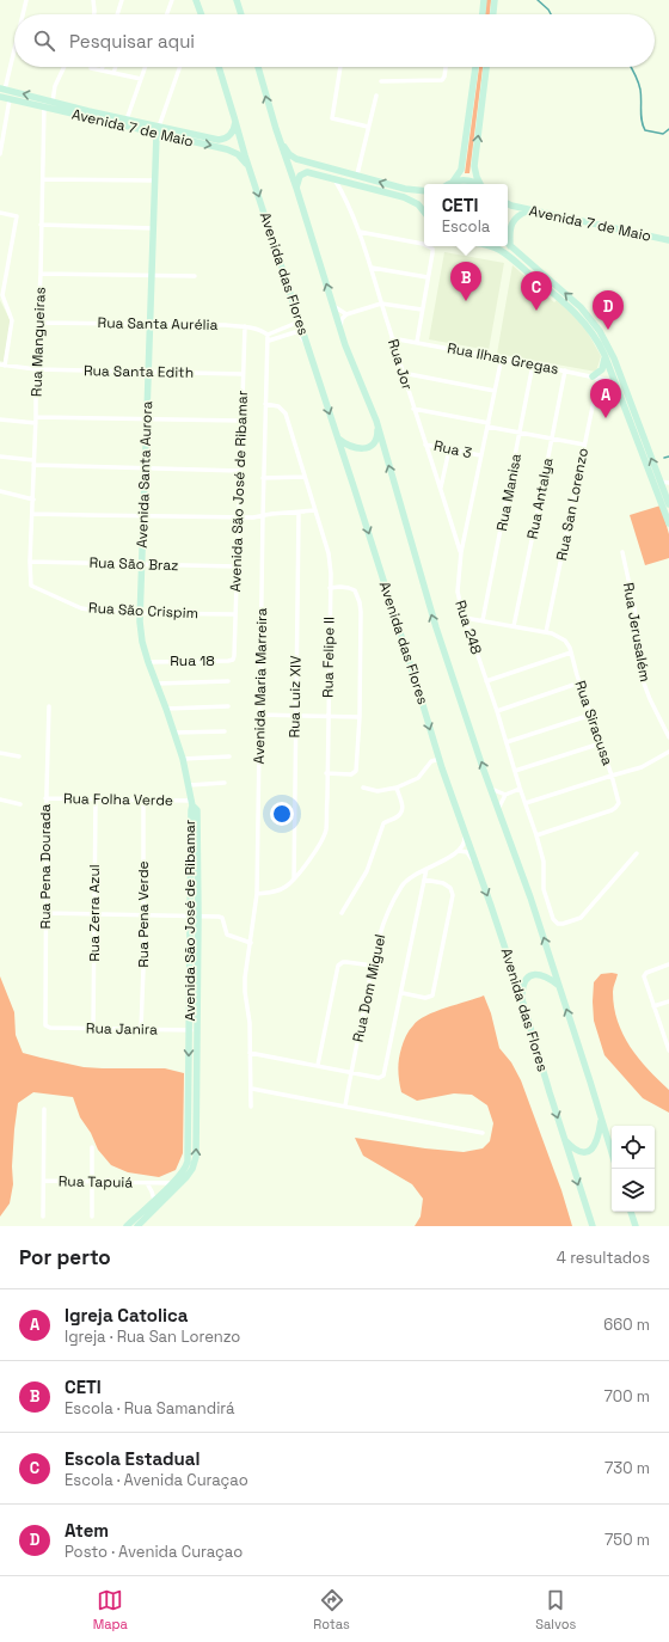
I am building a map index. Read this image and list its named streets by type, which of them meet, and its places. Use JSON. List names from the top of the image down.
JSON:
{
  "streets": {
    "main road": [
      "Avenida 7 de Maio",
      "Avenida das Flores",
      "Avenida Santa Aurora",
      "Avenida São José de Ribamar"
    ],
    "street": [
      "Rua Santa Aurélia",
      "Rua Mangueiras",
      "Rua Ilhas Gregas",
      "Rua Jor",
      "Rua Santa Edith",
      "Rua 3",
      "Rua Manisa",
      "Rua Antalya",
      "Rua San Lorenzo",
      "Rua São Braz",
      "Rua São Crispim",
      "Rua 248",
      "Rua Jerusalém",
      "Rua Felipe II",
      "Rua 18",
      "Avenida Maria Marreira",
      "Rua Luiz XIV",
      "Rua Siracusa",
      "Rua Folha Verde",
      "Rua Pena Dourada",
      "Rua Zerra Azul",
      "Rua Pena Verde",
      "Rua Dom Miguel",
      "Rua Janira",
      "Rua Tapuiá"
    ]
  },
  "crossings": [
    ["Avenida 7 de Maio", "Avenida das Flores"],
    ["Avenida 7 de Maio", "Rua Mangueiras"],
    ["Avenida 7 de Maio", "Avenida Santa Aurora"],
    ["Rua Santa Aurélia", "Rua Mangueiras"],
    ["Rua Santa Aurélia", "Avenida Santa Aurora"],
    ["Rua Santa Aurélia", "Avenida São José de Ribamar"],
    ["Rua Mangueiras", "Rua Santa Edith"],
    ["Rua Mangueiras", "Rua São Braz"],
    ["Rua Mangueiras", "Rua São Crispim"],
    ["Rua Ilhas Gregas", "Rua Jor"],
    ["Rua Ilhas Gregas", "Rua Manisa"],
    ["Rua Ilhas Gregas", "Rua Antalya"],
    ["Rua Ilhas Gregas", "Rua San Lorenzo"],
    ["Rua Ilhas Gregas", "Rua 248"],
    ["Rua Jor", "Rua 3"],
    ["Rua Jor", "Rua 248"],
    ["Rua Santa Edith", "Avenida Santa Aurora"],
    ["Rua Santa Edith", "Avenida São José de Ribamar"],
    ["Rua 3", "Rua 248"],
    ["Avenida Santa Aurora", "Avenida São José de Ribamar"],
    ["Avenida Santa Aurora", "Rua São Braz"],
    ["Avenida Santa Aurora", "Rua São Crispim"],
    ["Avenida Santa Aurora", "Rua 18"],
    ["Avenida Santa Aurora", "Rua Folha Verde"],
    ["Avenida São José de Ribamar", "Rua São Braz"],
    ["Avenida São José de Ribamar", "Rua São Crispim"],
    ["Avenida São José de Ribamar", "Rua 18"],
    ["Avenida São José de Ribamar", "Rua Folha Verde"],
    ["Avenida São José de Ribamar", "Rua Janira"],
    ["Avenida São José de Ribamar", "Rua Tapuiá"],
    ["Rua San Lorenzo", "Rua Siracusa"],
    ["Rua 248", "Rua Siracusa"],
    ["Rua Felipe II", "Avenida Maria Marreira"],
    ["Rua Felipe II", "Rua Luiz XIV"],
    ["Rua Folha Verde", "Rua Pena Dourada"],
    ["Rua Folha Verde", "Rua Zerra Azul"],
    ["Rua Folha Verde", "Rua Pena Verde"],
    ["Rua Pena Dourada", "Rua Janira"],
    ["Rua Zerra Azul", "Rua Janira"],
    ["Rua Pena Verde", "Rua Janira"]
  ],
  "page": {
    "search": "Pesquisar aqui",
    "popup": ["CETI", "Escola"],
    "pins": [
      "B",
      "C",
      "D",
      "A"
    ],
    "heading": ["Por perto", "4 resultados"],
    "list": [
      {
        "mark": "A",
        "name": "Igreja Catolica",
        "note": "Igreja · Rua San Lorenzo",
        "value": "660 m"
      },
      {
        "mark": "B",
        "name": "CETI",
        "note": "Escola · Rua Samandirá",
        "value": "700 m"
      },
      {
        "mark": "C",
        "name": "Escola Estadual",
        "note": "Escola · Avenida Curaçao",
        "value": "730 m"
      },
      {
        "mark": "D",
        "name": "Atem",
        "note": "Posto · Avenida Curaçao",
        "value": "750 m"
      }
    ],
    "nav": ["Mapa", "Rotas", "Salvos"]
  }
}
